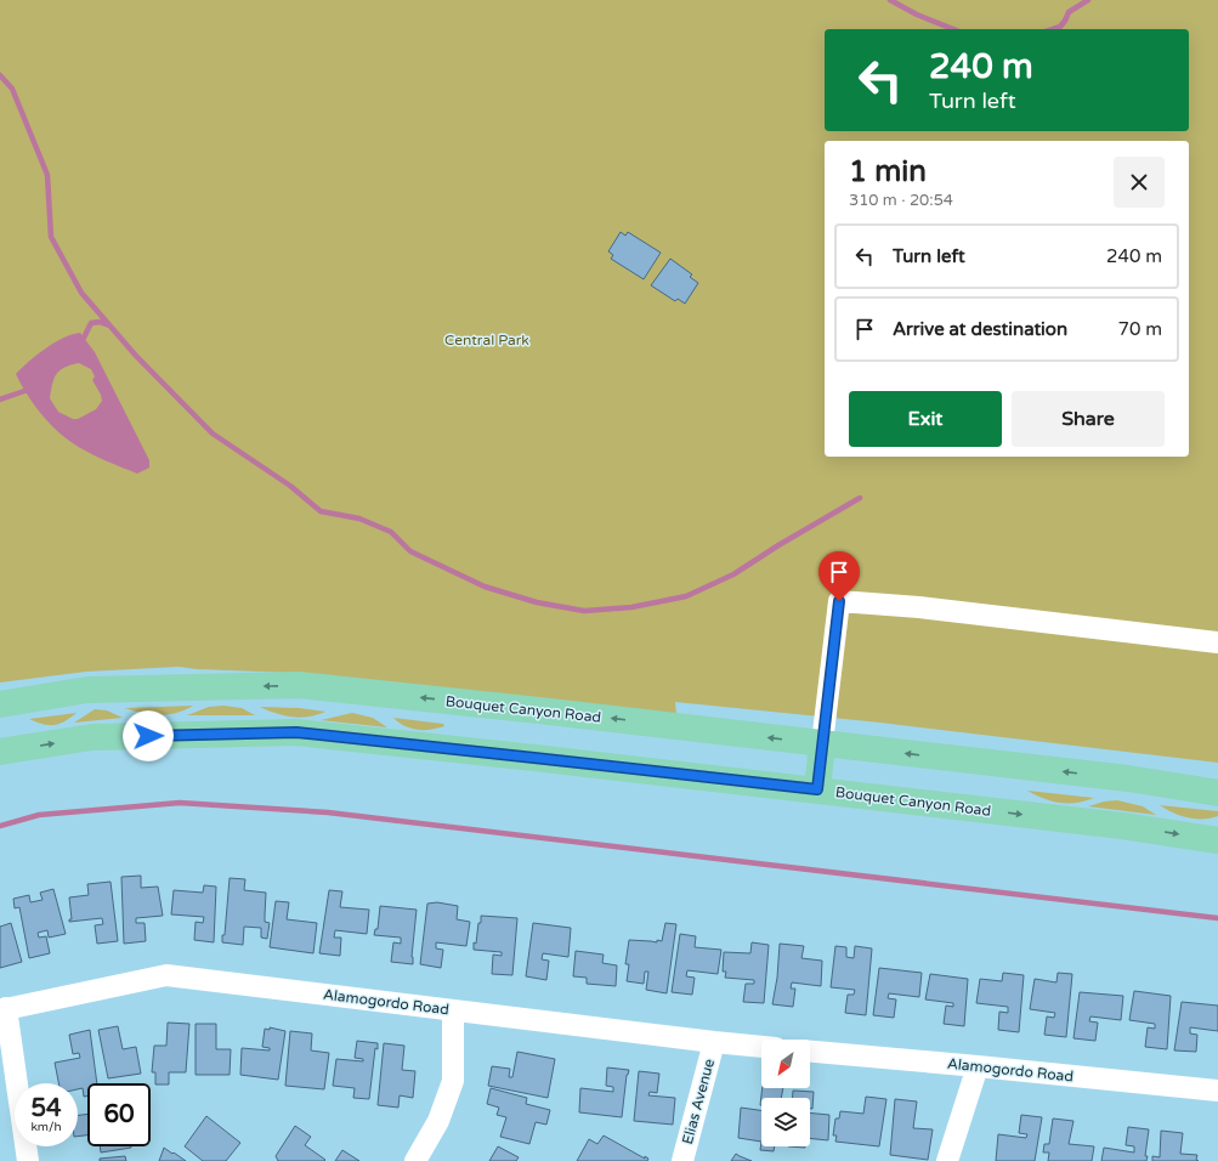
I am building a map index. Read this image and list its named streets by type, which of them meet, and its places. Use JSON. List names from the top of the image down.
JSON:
{
  "streets": {
    "main road": ["Bouquet Canyon Road"],
    "street": ["Alamogordo Road", "Elias Avenue"]
  },
  "crossings": [
    ["Alamogordo Road", "Elias Avenue"]
  ],
  "parks": ["Central Park"],
  "north": "bottom left",
  "page": {
    "turn": ["240 m", "Turn left"],
    "heading": ["1 min", "310 m · 20:54"],
    "list": [
      {
        "name": "Turn left",
        "value": "240 m"
      },
      {
        "name": "Arrive at destination",
        "value": "70 m"
      }
    ],
    "buttons": ["Exit", "Share"],
    "speed": "54 km/h",
    "limit": "60"
  }
}
